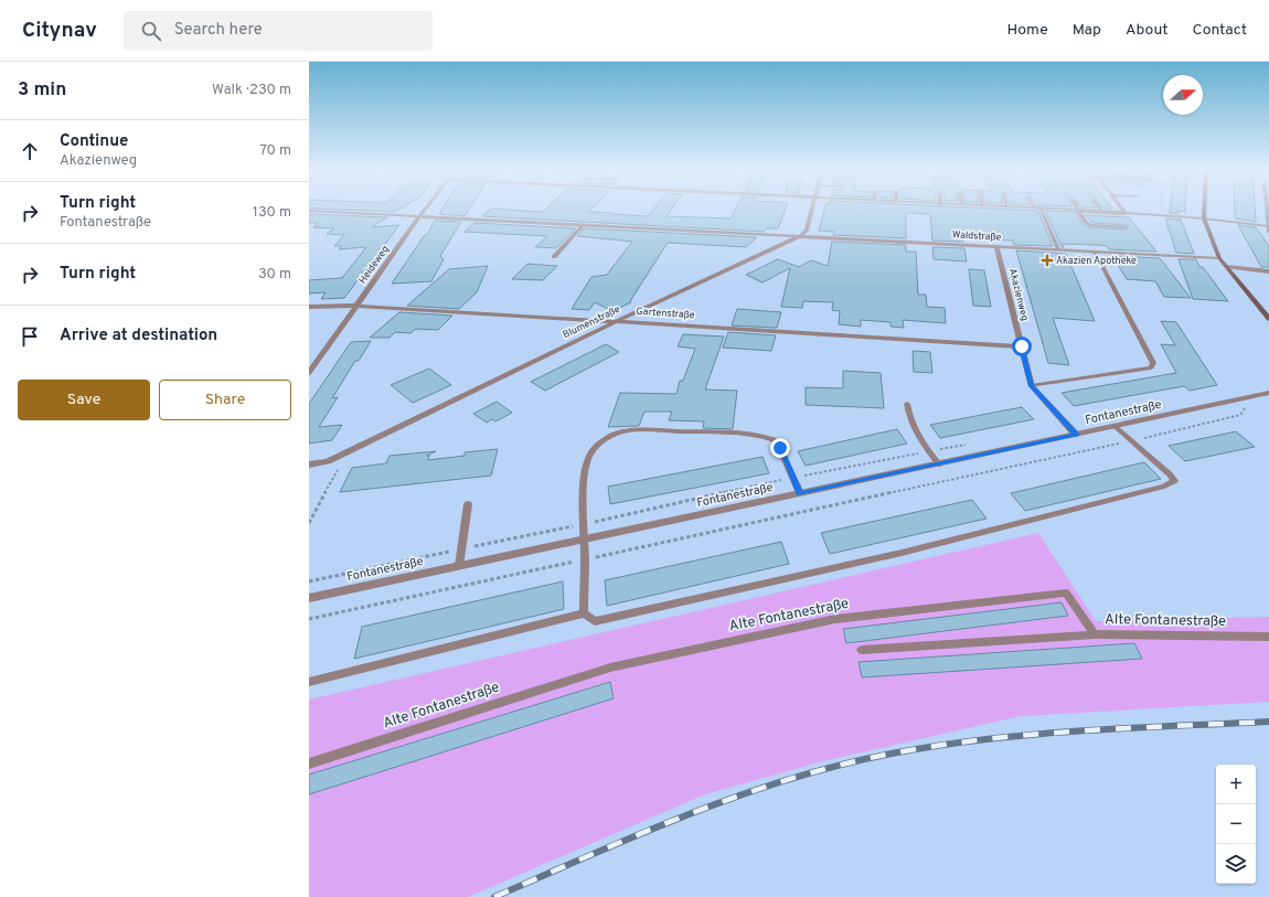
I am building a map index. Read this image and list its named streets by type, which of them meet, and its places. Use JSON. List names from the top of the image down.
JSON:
{
  "streets": {
    "street": [
      "Waldstraße",
      "Heideweg",
      "Akazienweg",
      "Gartenstraße",
      "Blumenstraße",
      "Fontanestraße"
    ],
    "lane": ["Alte Fontanestraße"]
  },
  "crossings": [
    ["Waldstraße", "Heideweg"],
    ["Waldstraße", "Akazienweg"],
    ["Waldstraße", "Blumenstraße"],
    ["Heideweg", "Gartenstraße"],
    ["Akazienweg", "Gartenstraße"],
    ["Akazienweg", "Fontanestraße"],
    ["Gartenstraße", "Blumenstraße"]
  ],
  "places": {
    "health": ["Akazien Apotheke"]
  },
  "north": "right",
  "page": {
    "header": "Citynav",
    "search": "Search here",
    "nav": [
      "Home",
      "Map",
      "About",
      "Contact"
    ],
    "heading": ["3 min", "Walk · 230 m"],
    "list": [
      ["Continue", "Akazienweg", "70 m"],
      ["Turn right", "Fontanestraße", "130 m"],
      ["Turn right", "30 m"],
      "Arrive at destination"
    ],
    "buttons": ["Save", "Share"],
    "map_buttons": ["+", "−"]
  }
}
